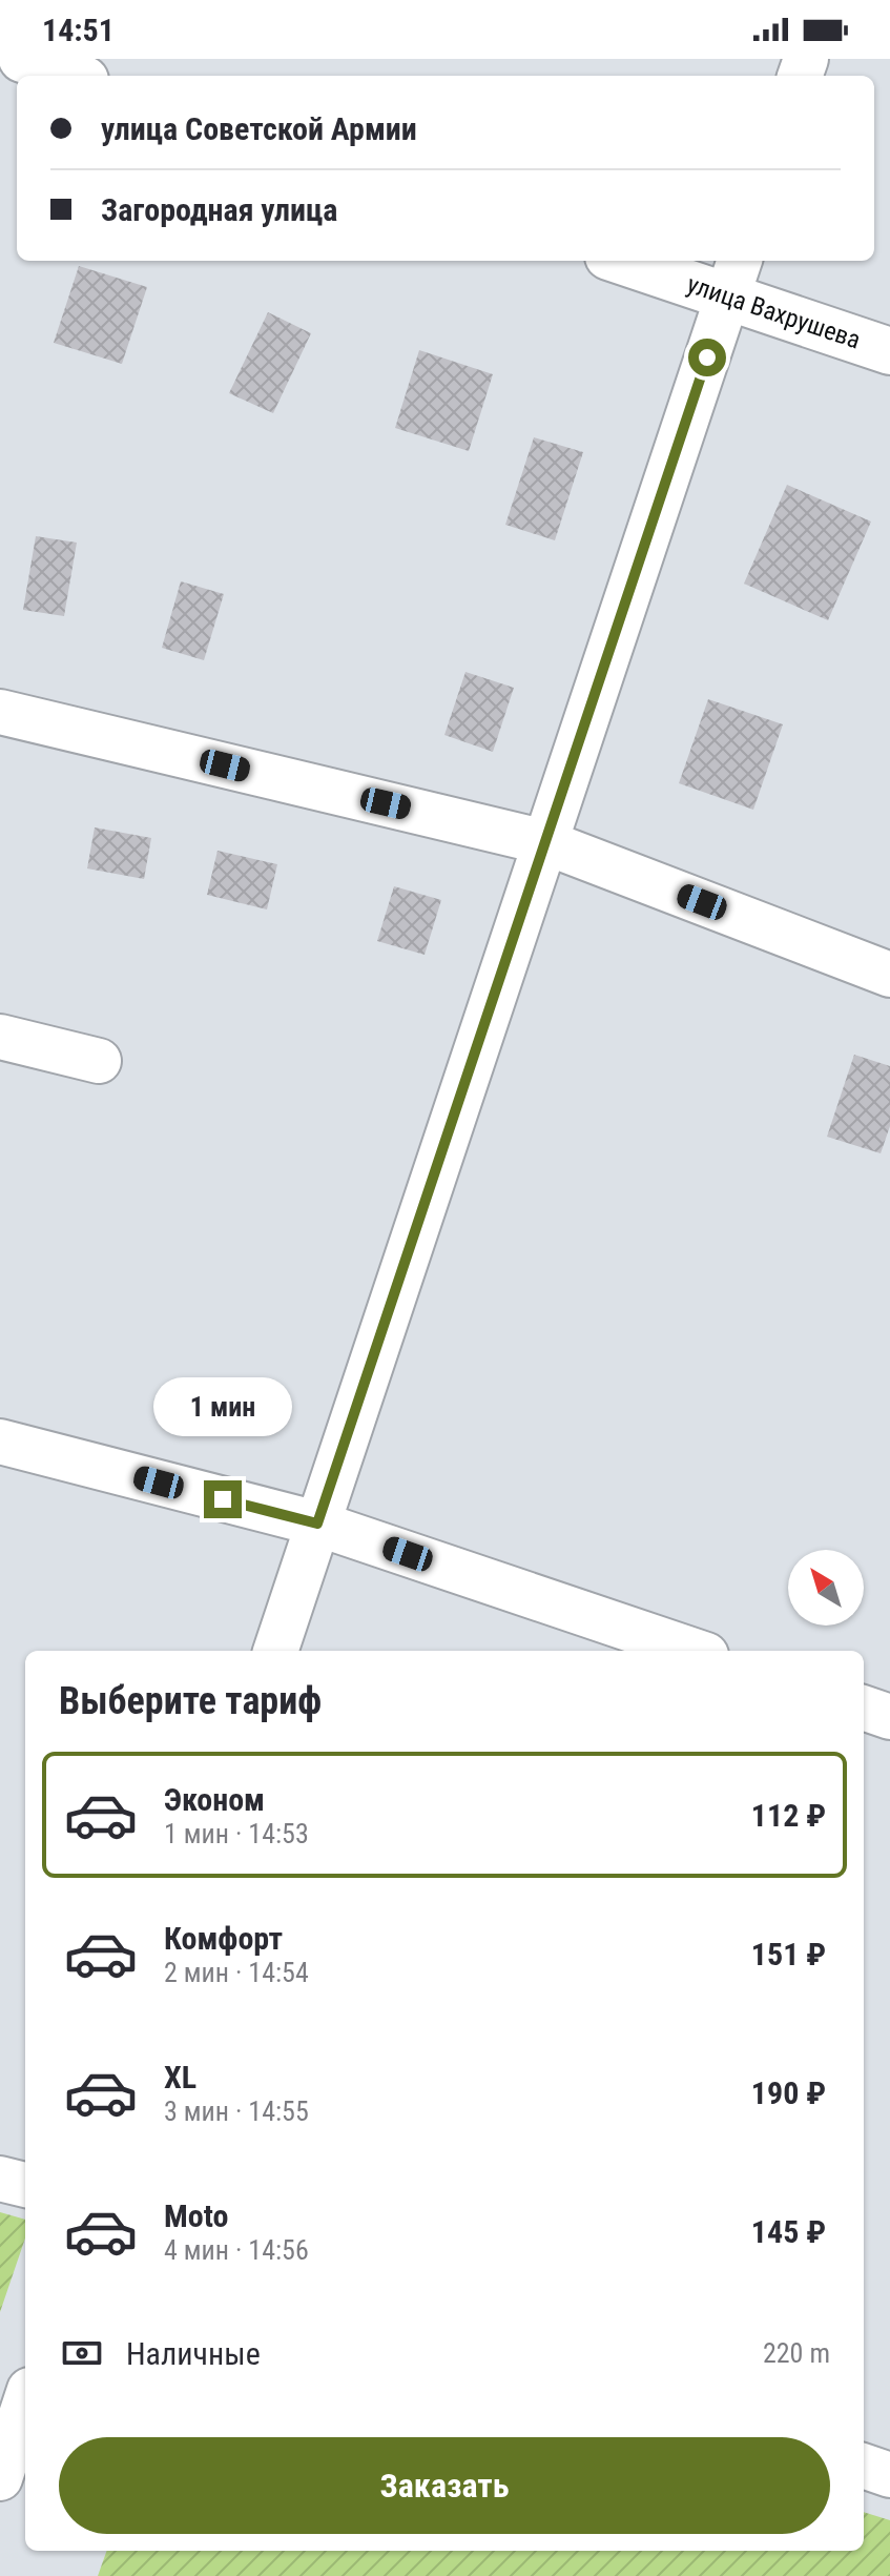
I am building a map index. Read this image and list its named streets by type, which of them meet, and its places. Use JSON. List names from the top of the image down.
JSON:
{
  "streets": {
    "main road": ["улица Вахрушева"]
  },
  "north": "top left",
  "page": {
    "status": "14:51",
    "banner": ["улица Советской Армии", "Загородная улица"],
    "bubble": "1 мин",
    "heading": "Выберите тариф",
    "list": [
      {
        "name": "Эконом",
        "note": "1 мин · 14:53",
        "value": "112 ₽"
      },
      {
        "name": "Комфорт",
        "note": "2 мин · 14:54",
        "value": "151 ₽"
      },
      {
        "name": "XL",
        "note": "3 мин · 14:55",
        "value": "190 ₽"
      },
      {
        "name": "Moto",
        "note": "4 мин · 14:56",
        "value": "145 ₽"
      }
    ],
    "pay": ["Наличные", "220 m"],
    "buttons": "Заказать"
  }
}
